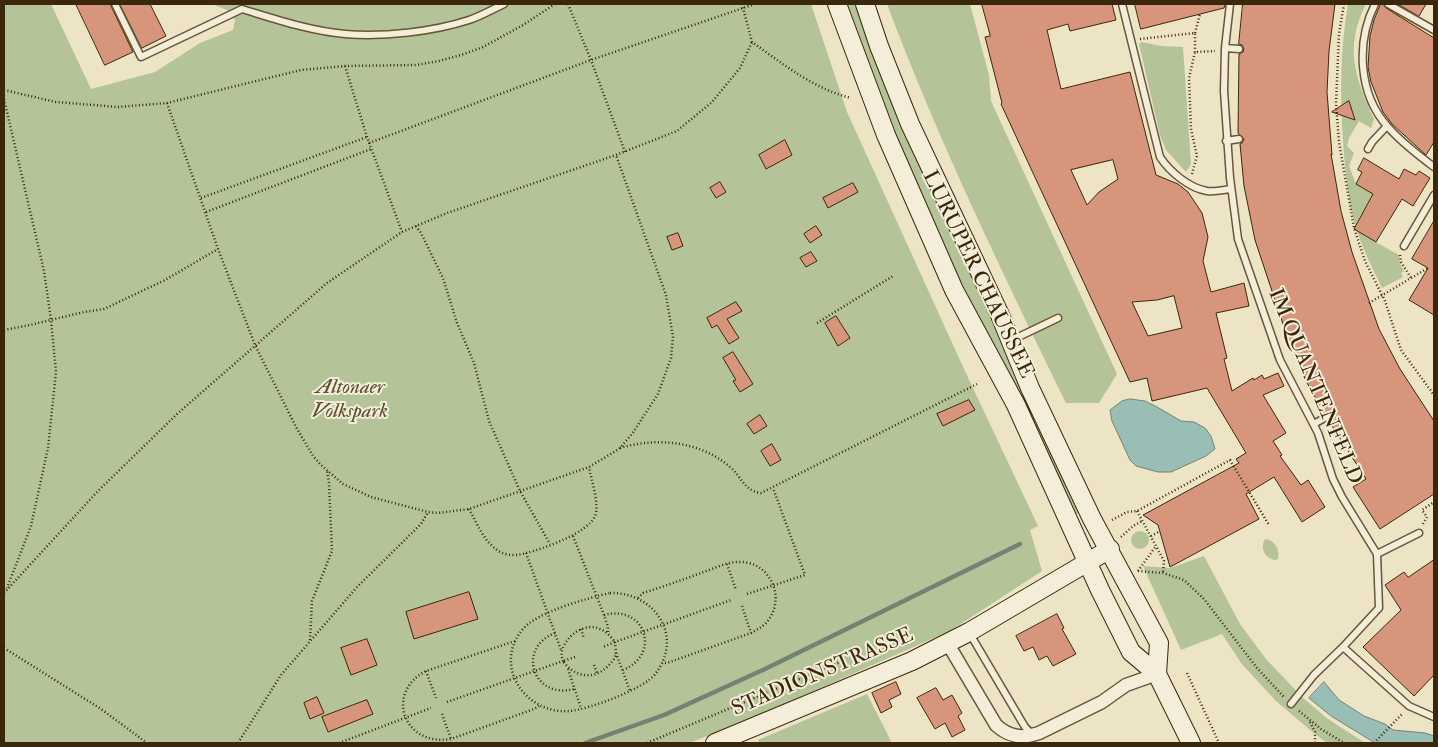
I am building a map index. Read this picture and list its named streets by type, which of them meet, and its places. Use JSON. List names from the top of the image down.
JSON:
{
  "streets": {
    "main road": ["LURUPER CHAUSSEE", "STADIONSTRASSE"],
    "lane": ["IM QUANTENFELD"]
  },
  "crossings": [
    ["LURUPER CHAUSSEE", "STADIONSTRASSE"]
  ],
  "parks": ["Altonaer Volkspark"]
}
